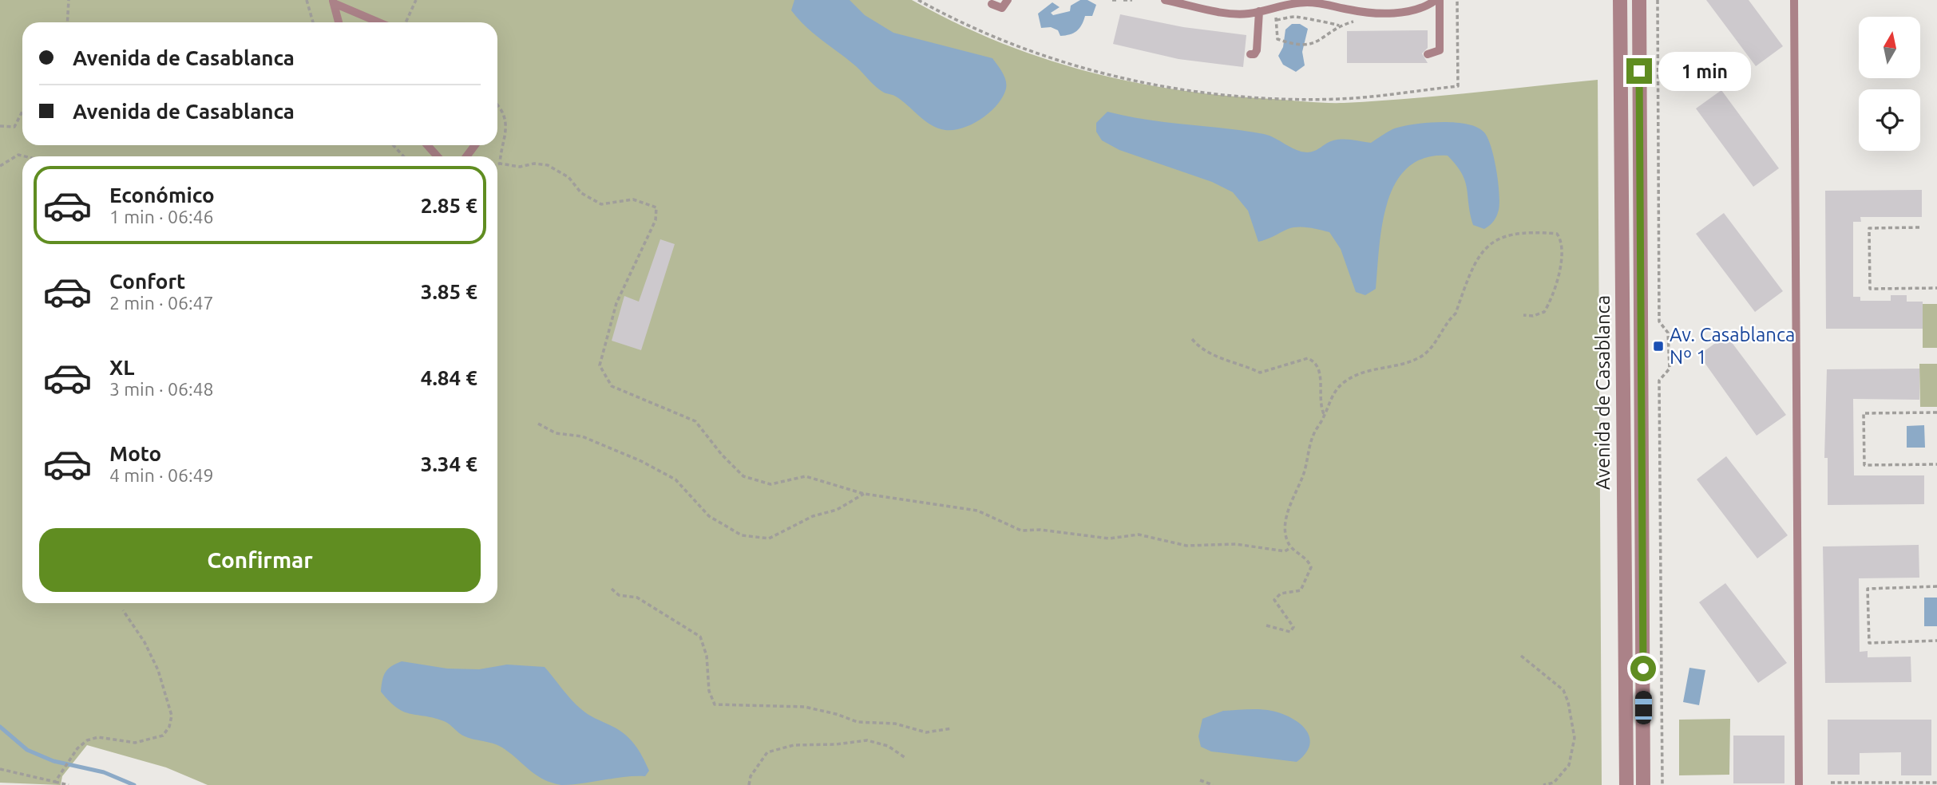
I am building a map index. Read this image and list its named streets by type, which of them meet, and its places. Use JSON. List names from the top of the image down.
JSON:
{
  "streets": {
    "street": ["Avenida de Casablanca"]
  },
  "places": {
    "transit": ["Av. Casablanca Nº 1"]
  },
  "north": "top",
  "page": {
    "banner": ["Avenida de Casablanca", "Avenida de Casablanca"],
    "bubble": "1 min",
    "list": [
      {
        "name": "Económico",
        "note": "1 min · 06:46",
        "value": "2.85 €"
      },
      {
        "name": "Confort",
        "note": "2 min · 06:47",
        "value": "3.85 €"
      },
      {
        "name": "XL",
        "note": "3 min · 06:48",
        "value": "4.84 €"
      },
      {
        "name": "Moto",
        "note": "4 min · 06:49",
        "value": "3.34 €"
      }
    ],
    "buttons": "Confirmar"
  }
}
